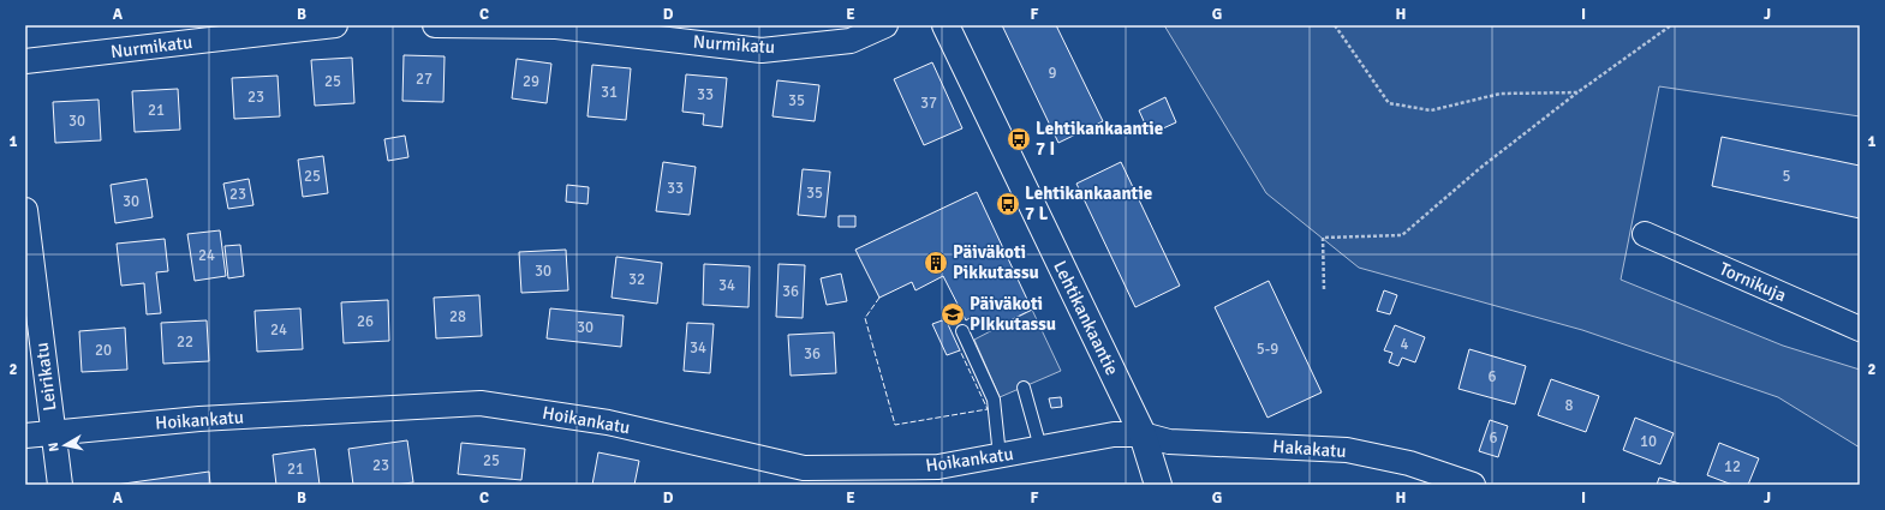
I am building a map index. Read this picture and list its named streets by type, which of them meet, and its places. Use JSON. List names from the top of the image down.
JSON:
{
  "streets": {
    "street": [
      "Nurmikatu",
      "Tornikuja",
      "Lehtikankaantie",
      "Leirikatu",
      "Hoikankatu",
      "Hakakatu"
    ]
  },
  "crossings": [
    ["Lehtikankaantie", "Hoikankatu"],
    ["Lehtikankaantie", "Hakakatu"],
    ["Leirikatu", "Hoikankatu"],
    ["Hoikankatu", "Hakakatu"]
  ],
  "places": {
    "bus stop": ["Lehtikankaantie 7 I", "Lehtikankaantie 7 L"],
    "building": ["Päiväkoti Pikkutassu"],
    "school or university": ["Päiväkoti PIkkutassu"]
  },
  "house_numbers": [
    "9",
    "27",
    "25",
    "29",
    "31",
    "33",
    "23",
    "35",
    "37",
    "21",
    "30",
    "25",
    "5",
    "33",
    "35",
    "23",
    "30",
    "24",
    "30",
    "32",
    "34",
    "36",
    "28",
    "26",
    "30",
    "24",
    "22",
    "4",
    "34",
    "5-9",
    "20",
    "36",
    "6",
    "8",
    "6",
    "10",
    "25",
    "23",
    "12",
    "21"
  ],
  "north": "left",
  "grid": {
    "columns": [
      "A",
      "B",
      "C",
      "D",
      "E",
      "F",
      "G",
      "H",
      "I",
      "J"
    ],
    "rows": ["1", "2"]
  }
}
